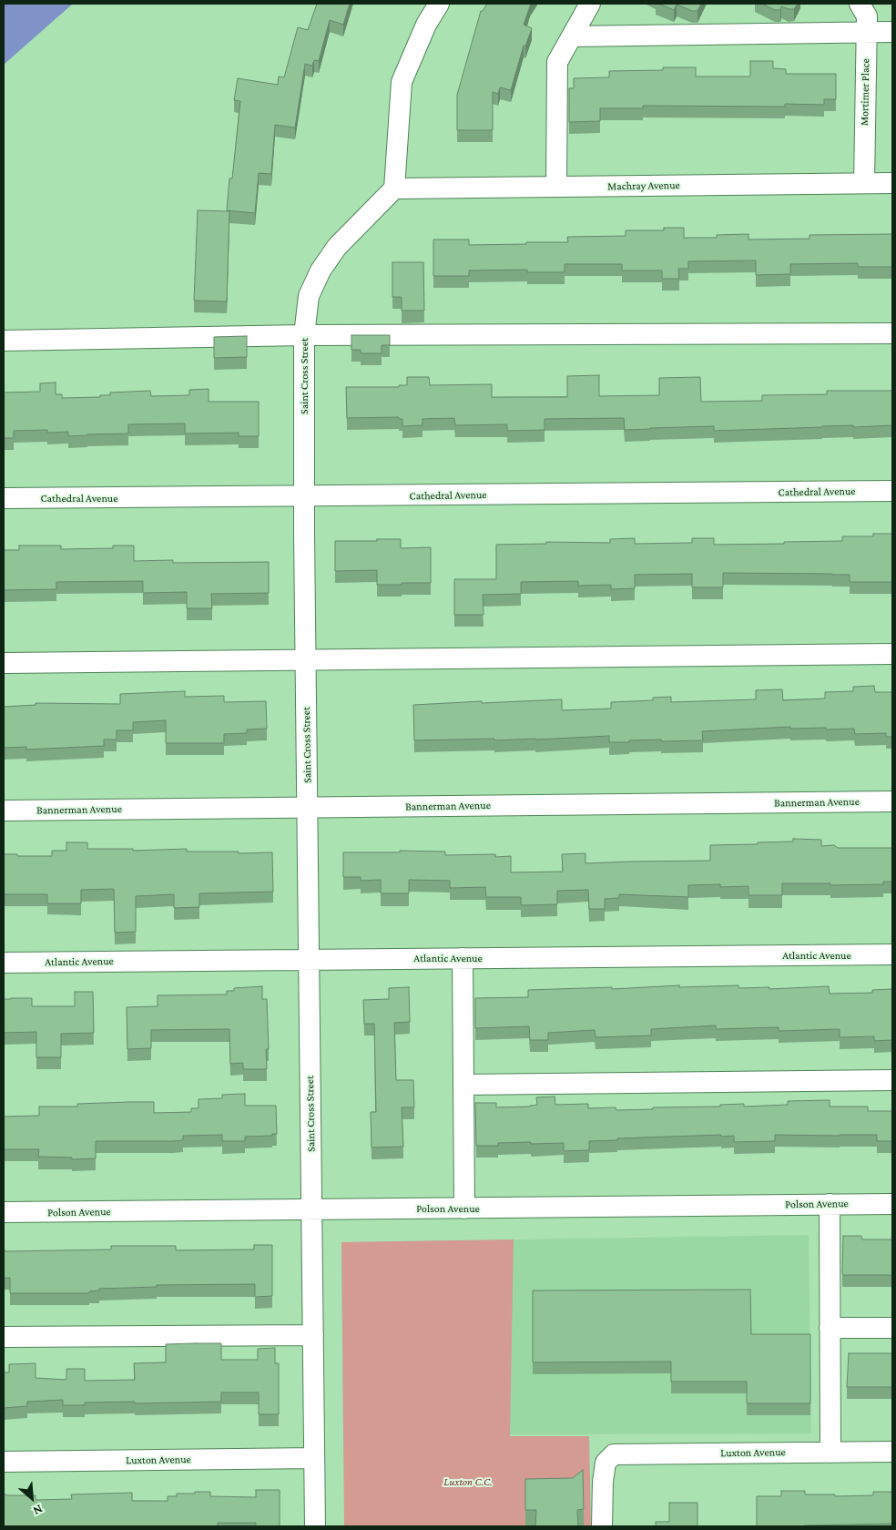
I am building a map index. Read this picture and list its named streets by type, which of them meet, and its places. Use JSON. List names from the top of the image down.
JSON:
{
  "streets": {
    "street": [
      "Mortimer Place",
      "Machray Avenue",
      "Saint Cross Street",
      "Cathedral Avenue",
      "Bannerman Avenue",
      "Atlantic Avenue",
      "Polson Avenue",
      "Luxton Avenue"
    ]
  },
  "crossings": [
    ["Mortimer Place", "Machray Avenue"],
    ["Machray Avenue", "Saint Cross Street"],
    ["Saint Cross Street", "Cathedral Avenue"],
    ["Saint Cross Street", "Bannerman Avenue"],
    ["Saint Cross Street", "Atlantic Avenue"],
    ["Saint Cross Street", "Polson Avenue"],
    ["Saint Cross Street", "Luxton Avenue"]
  ],
  "parks": ["Luxton C.C."],
  "north": "bottom right"
}
